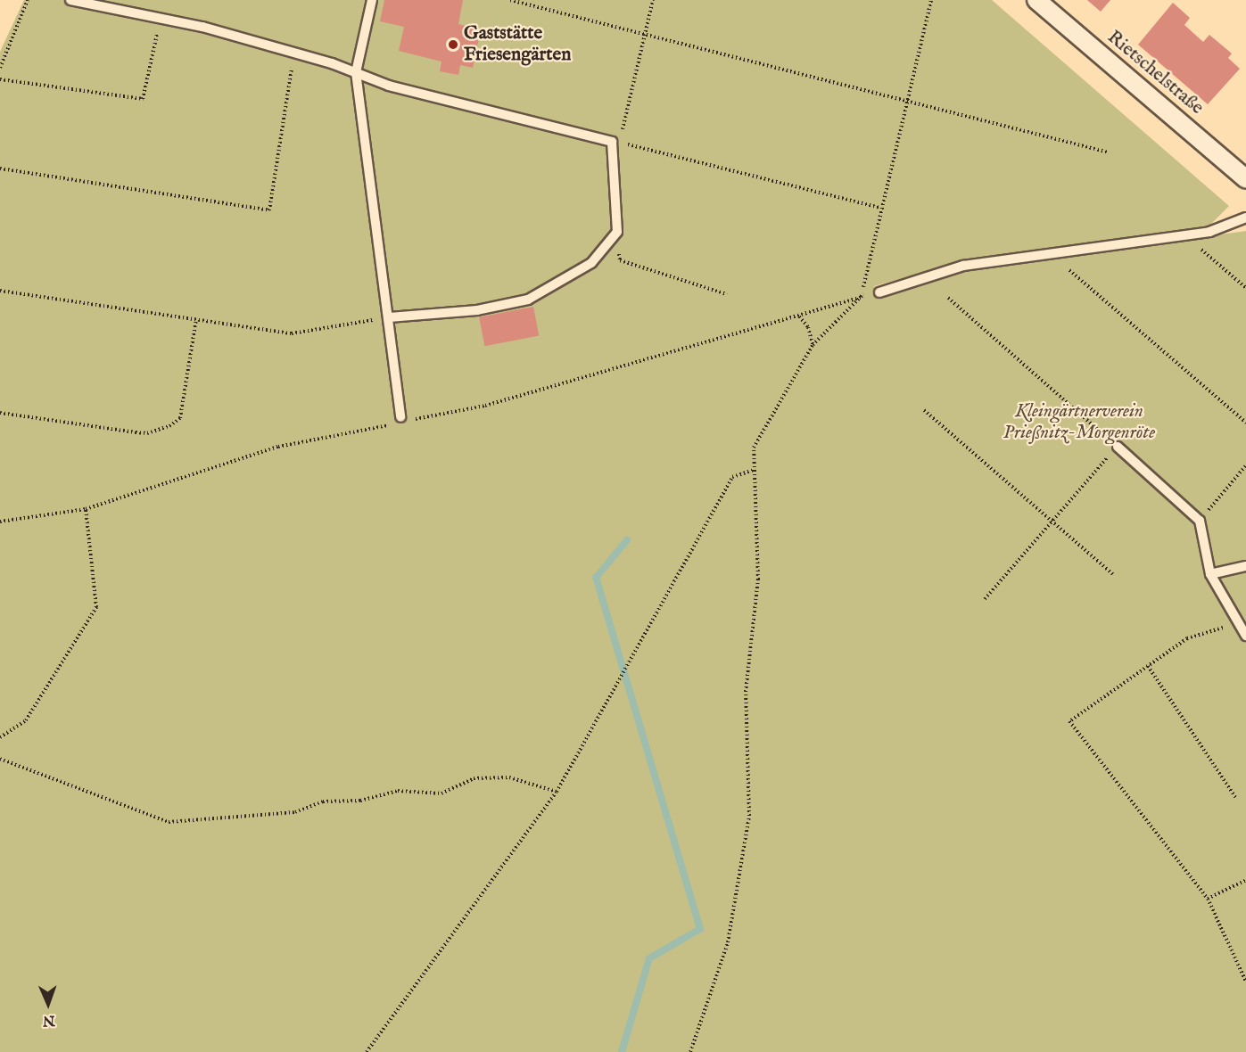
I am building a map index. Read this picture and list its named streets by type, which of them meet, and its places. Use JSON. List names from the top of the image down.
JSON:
{
  "streets": {
    "street": ["Rietschelstraße"]
  },
  "parks": ["Kleingärtnerverein Prießnitz-Morgenröte"],
  "places": ["Gaststätte Friesengärten"],
  "north": "bottom"
}
